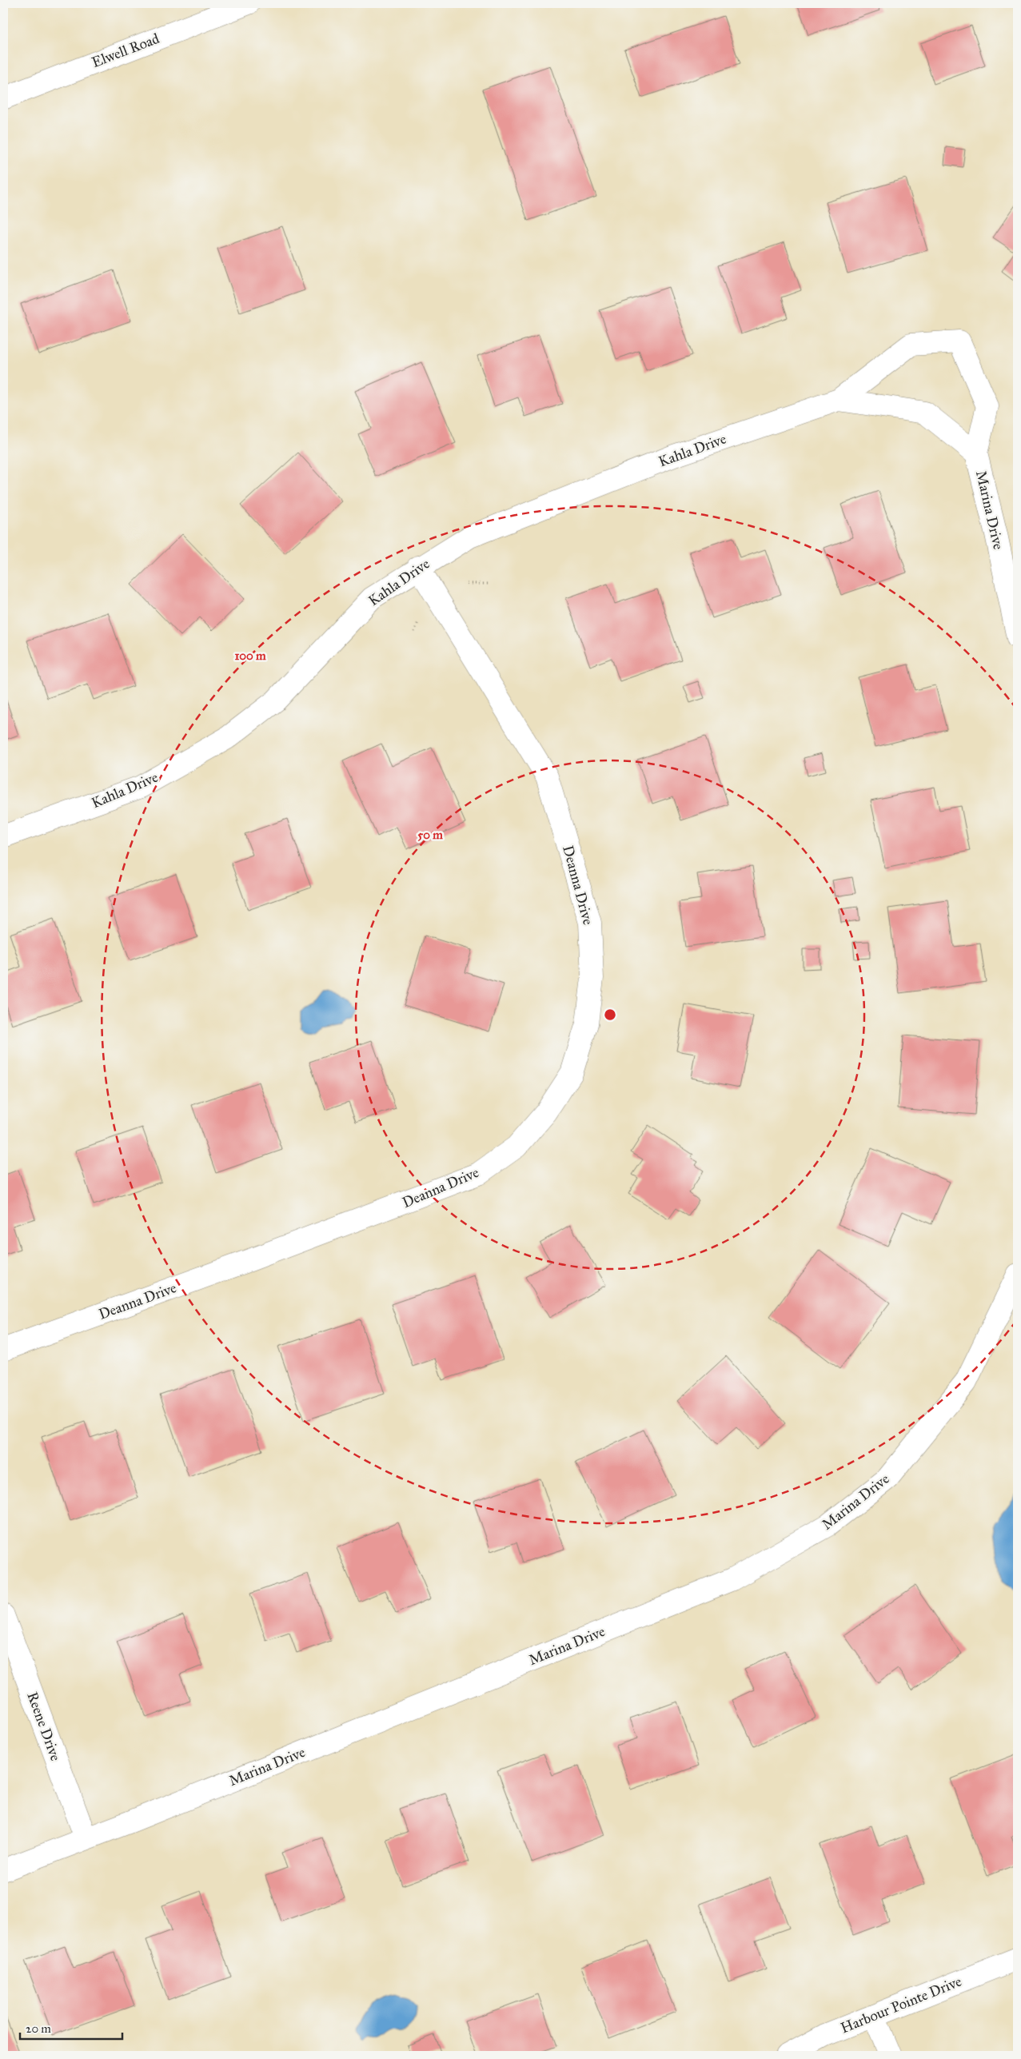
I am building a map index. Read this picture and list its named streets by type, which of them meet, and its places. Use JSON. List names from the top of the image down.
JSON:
{
  "streets": {
    "street": [
      "Elwell Road",
      "Kahla Drive",
      "Marina Drive",
      "Deanna Drive",
      "Reene Drive",
      "Harbour Pointe Drive"
    ]
  },
  "crossings": [
    ["Kahla Drive", "Marina Drive"],
    ["Kahla Drive", "Deanna Drive"],
    ["Marina Drive", "Reene Drive"]
  ],
  "scale_bar": "20 m",
  "rings": ["100 m", "50 m"]
}
